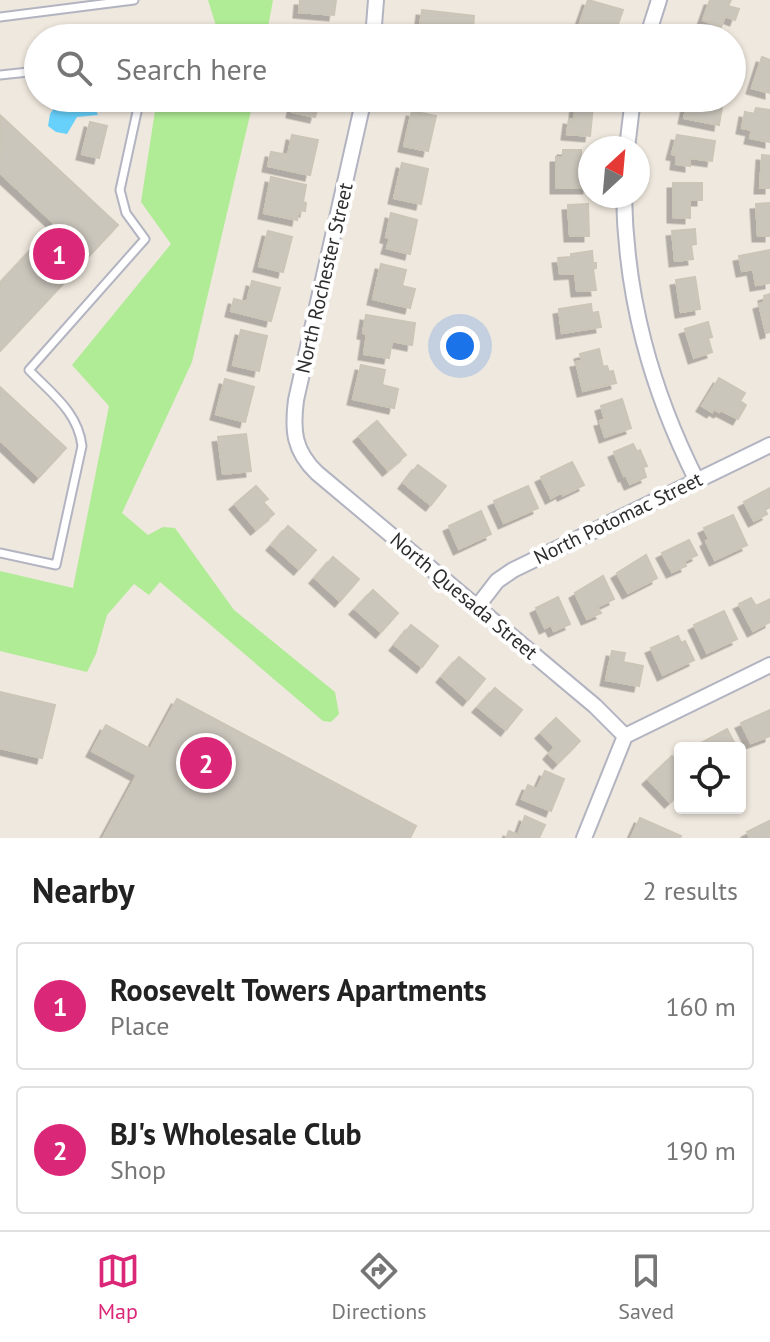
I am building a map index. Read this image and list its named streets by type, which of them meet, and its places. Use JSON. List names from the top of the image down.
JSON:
{
  "streets": {
    "street": ["North Rochester Street", "North Potomac Street", "North Quesada Street"]
  },
  "crossings": [
    ["North Rochester Street", "North Quesada Street"],
    ["North Potomac Street", "North Quesada Street"]
  ],
  "north": "top right",
  "page": {
    "search": "Search here",
    "pins": ["1", "2"],
    "heading": ["Nearby", "2 results"],
    "list": [
      {
        "mark": "1",
        "name": "Roosevelt Towers Apartments",
        "note": "Place",
        "value": "160 m"
      },
      {
        "mark": "2",
        "name": "BJ's Wholesale Club",
        "note": "Shop",
        "value": "190 m"
      }
    ],
    "nav": ["Map", "Directions", "Saved"]
  }
}
